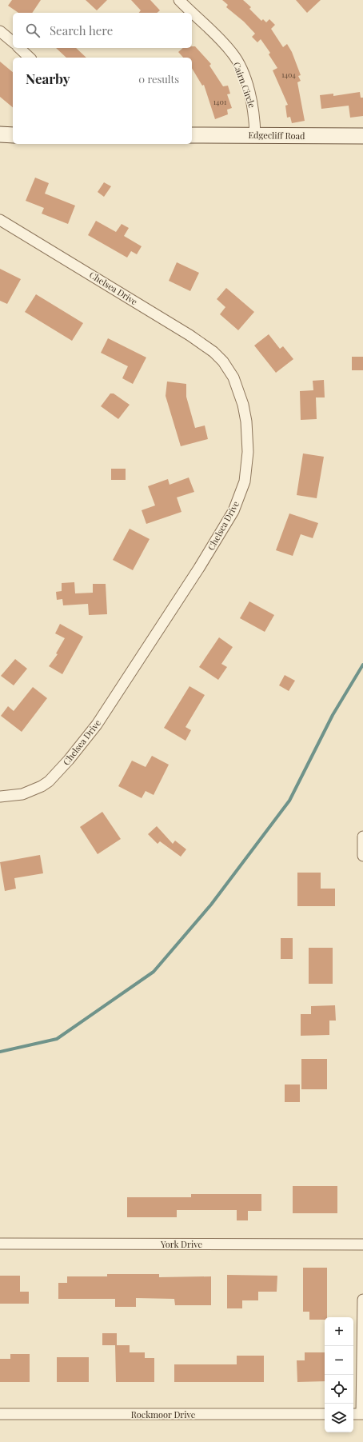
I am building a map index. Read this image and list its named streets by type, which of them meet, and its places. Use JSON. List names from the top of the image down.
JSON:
{
  "streets": {
    "street": [
      "Cairn Circle",
      "Edgecliff Road",
      "Chelsea Drive",
      "York Drive",
      "Rockmoor Drive"
    ]
  },
  "crossings": [
    ["Cairn Circle", "Edgecliff Road"]
  ],
  "house_numbers": ["1404", "1401"],
  "page": {
    "search": "Search here",
    "heading": ["Nearby", "0 results"],
    "map_buttons": ["+", "−"]
  }
}
